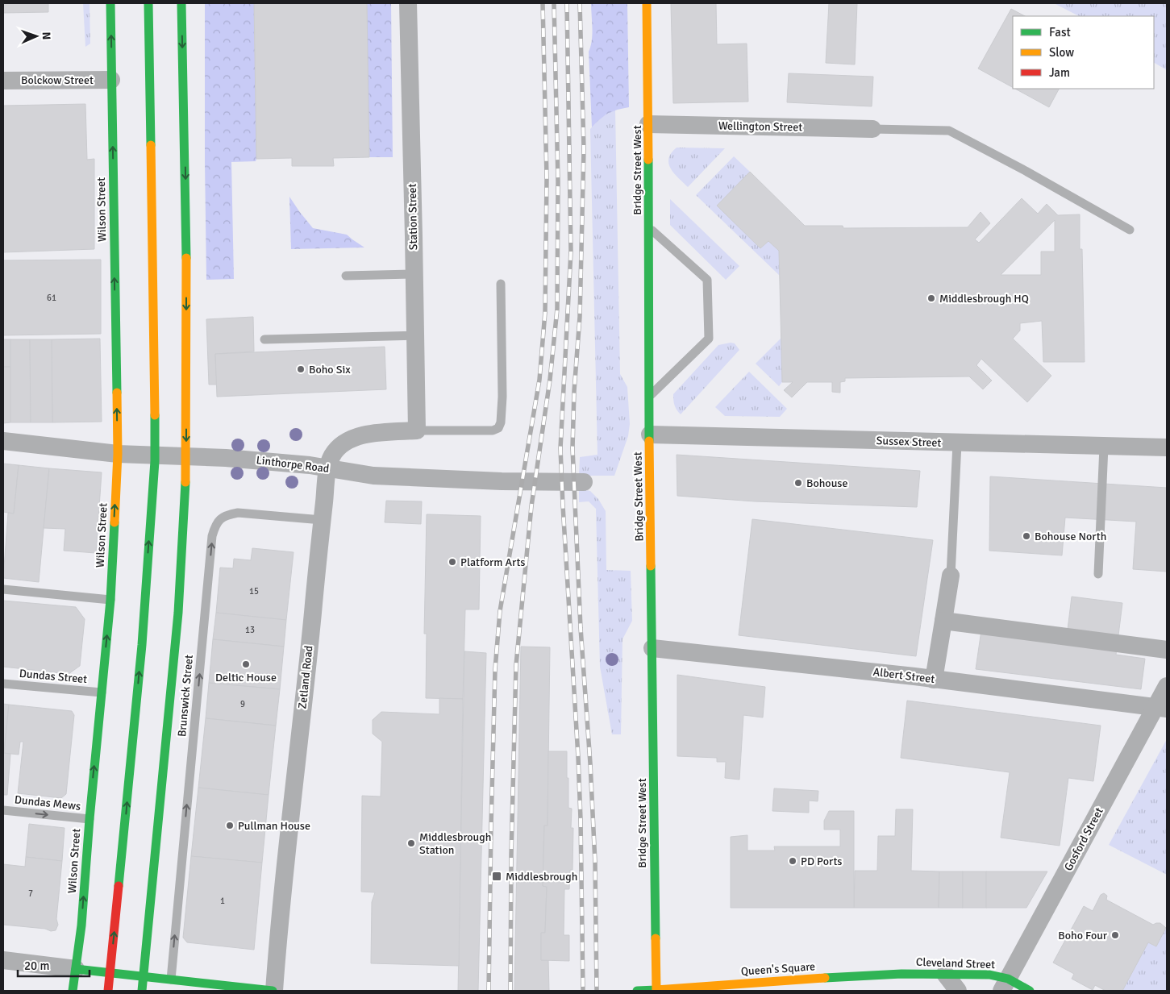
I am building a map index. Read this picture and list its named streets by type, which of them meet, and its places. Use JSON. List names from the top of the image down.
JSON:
{
  "streets": {
    "main road": [
      "Bridge Street West",
      "Wilson Street",
      "Cleveland Street",
      "Queen's Square"
    ],
    "street": [
      "Bolckow Street",
      "Wellington Street",
      "Station Street",
      "Sussex Street",
      "Linthorpe Road",
      "Albert Street",
      "Zetland Road",
      "Gosford Street"
    ],
    "lane": ["Dundas Street", "Brunswick Street", "Dundas Mews"]
  },
  "crossings": [
    ["Bolckow Street", "Wilson Street"],
    ["Wellington Street", "Bridge Street West"],
    ["Bridge Street West", "Sussex Street"],
    ["Bridge Street West", "Albert Street"],
    ["Bridge Street West", "Queen's Square"],
    ["Wilson Street", "Linthorpe Road"],
    ["Wilson Street", "Dundas Street"],
    ["Wilson Street", "Dundas Mews"],
    ["Station Street", "Zetland Road"],
    ["Linthorpe Road", "Zetland Road"],
    ["Albert Street", "Gosford Street"],
    ["Zetland Road", "Brunswick Street"],
    ["Gosford Street", "Cleveland Street"],
    ["Cleveland Street", "Queen's Square"]
  ],
  "one_way": ["Brunswick Street", "Dundas Mews"],
  "places": {
    "other": [
      "Middlesbrough HQ",
      "Boho Six",
      "Bohouse",
      "Bohouse North",
      "Platform Arts",
      "Deltic House",
      "Pullman House",
      "Middlesbrough Station",
      "PD Ports",
      "Boho Four"
    ],
    "transit": ["Middlesbrough"]
  },
  "house_numbers": [
    "61",
    "15",
    "13",
    "9",
    "7",
    "1"
  ],
  "legend": ["Fast", "Slow", "Jam"],
  "scale_bar": "20 m",
  "north": "right"
}
